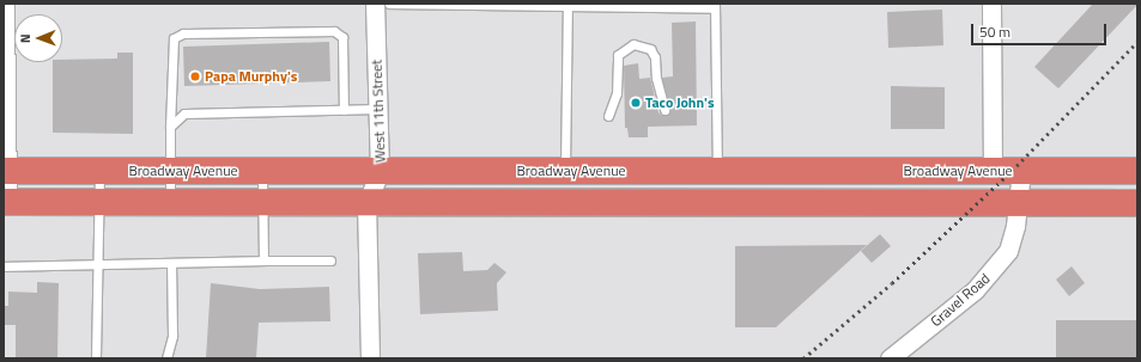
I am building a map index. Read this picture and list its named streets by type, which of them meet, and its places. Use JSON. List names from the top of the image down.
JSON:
{
  "streets": {
    "highway": ["Broadway Avenue"],
    "street": ["West 11th Street", "Gravel Road"]
  },
  "crossings": [
    ["West 11th Street", "Broadway Avenue"],
    ["Broadway Avenue", "Gravel Road"]
  ],
  "places": ["Papa Murphy's", "Taco John's"],
  "scale_bar": "50 m",
  "north": "left"
}
